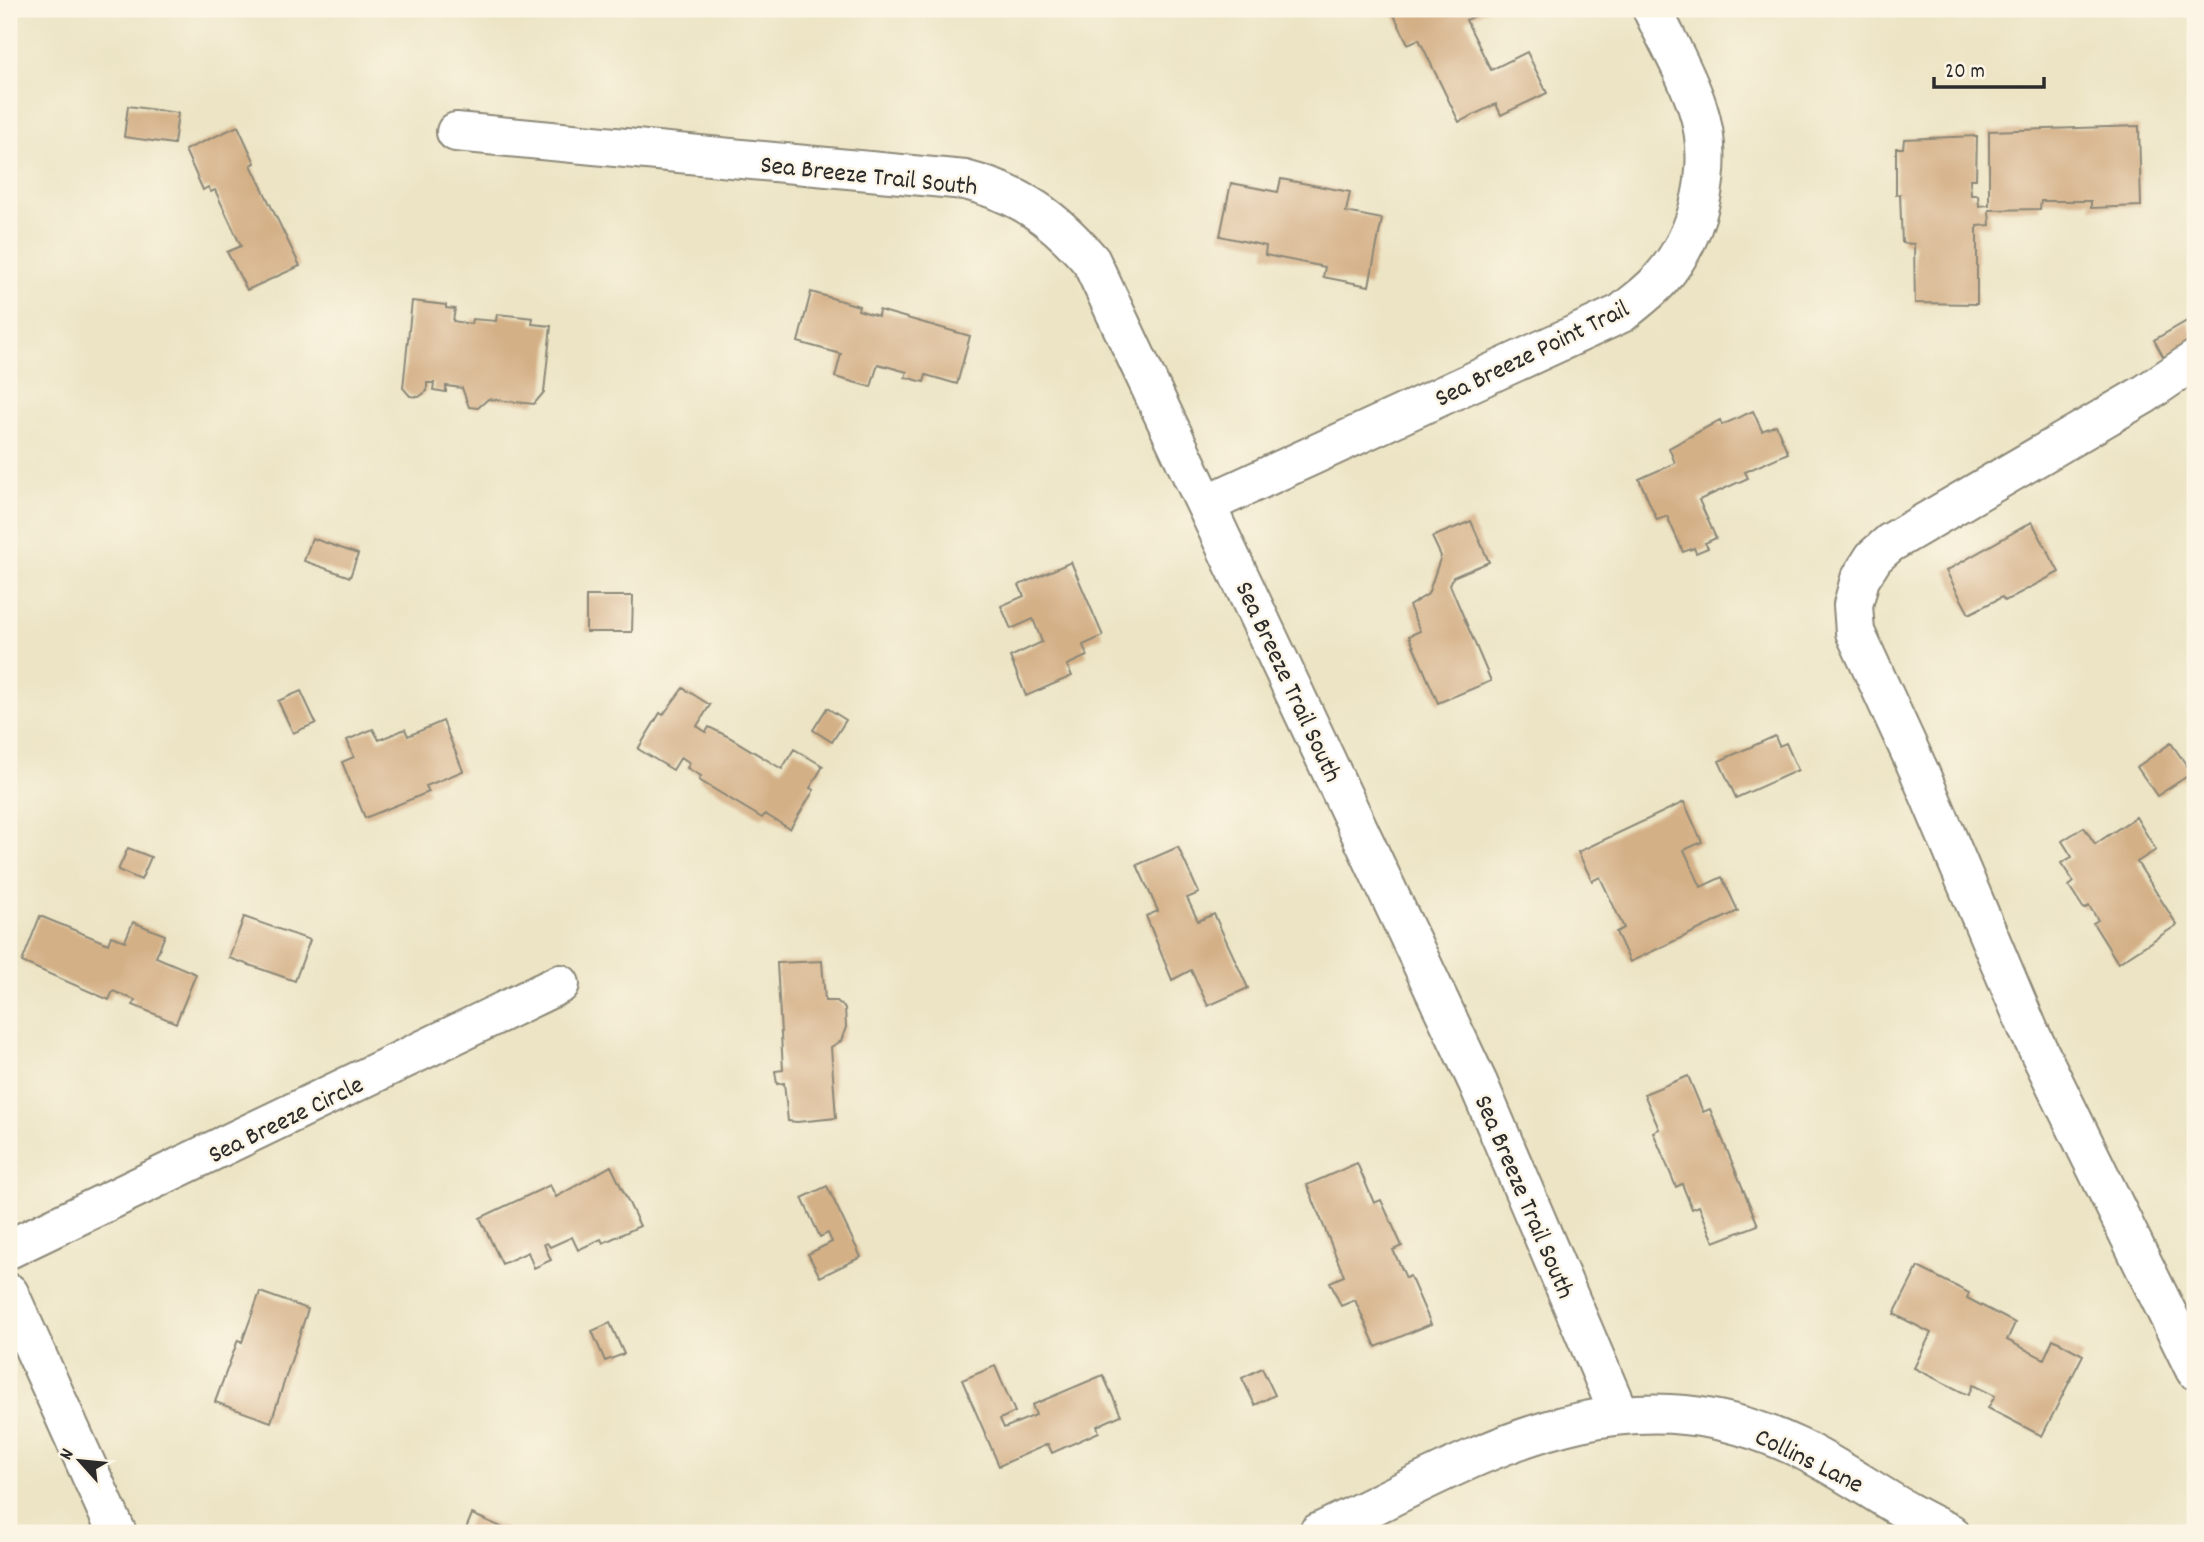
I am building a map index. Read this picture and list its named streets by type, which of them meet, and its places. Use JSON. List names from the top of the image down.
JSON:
{
  "streets": {
    "street": [
      "Sea Breeze Trail South",
      "Sea Breeze Point Trail",
      "Sea Breeze Circle",
      "Collins Lane"
    ]
  },
  "crossings": [
    ["Sea Breeze Trail South", "Sea Breeze Point Trail"],
    ["Sea Breeze Trail South", "Collins Lane"]
  ],
  "scale_bar": "20 m",
  "north": "top left"
}
